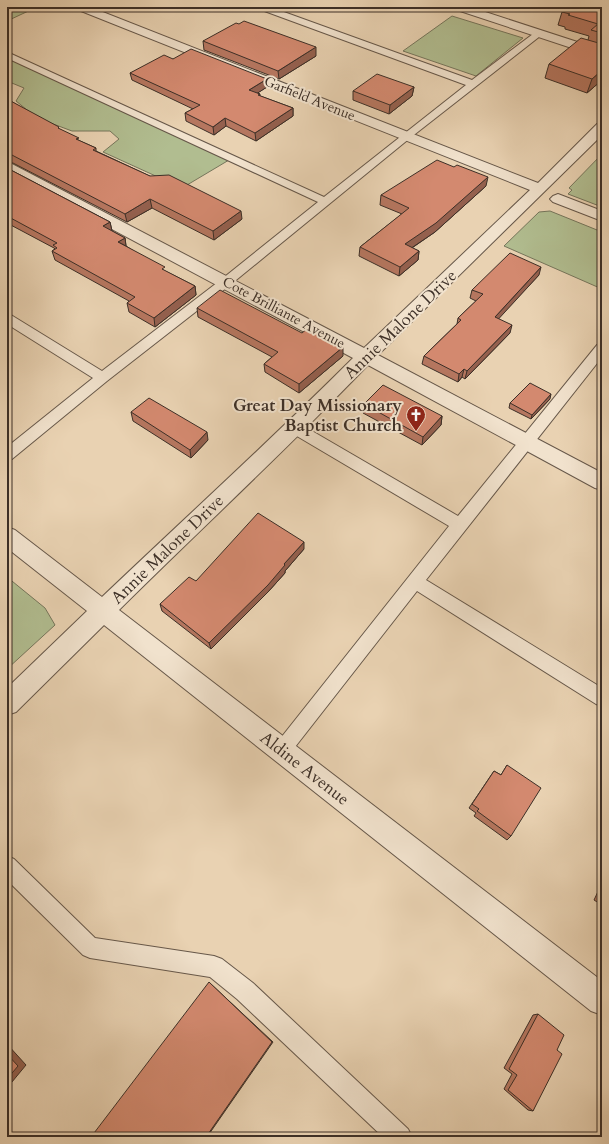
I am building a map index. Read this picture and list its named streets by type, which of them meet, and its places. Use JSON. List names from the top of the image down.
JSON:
{
  "streets": {
    "street": [
      "Garfield Avenue",
      "Cote Brilliante Avenue",
      "Annie Malone Drive",
      "Aldine Avenue"
    ]
  },
  "crossings": [
    ["Garfield Avenue", "Annie Malone Drive"],
    ["Cote Brilliante Avenue", "Annie Malone Drive"],
    ["Annie Malone Drive", "Aldine Avenue"]
  ],
  "places": {
    "church": ["Great Day Missionary Baptist Church"]
  }
}
